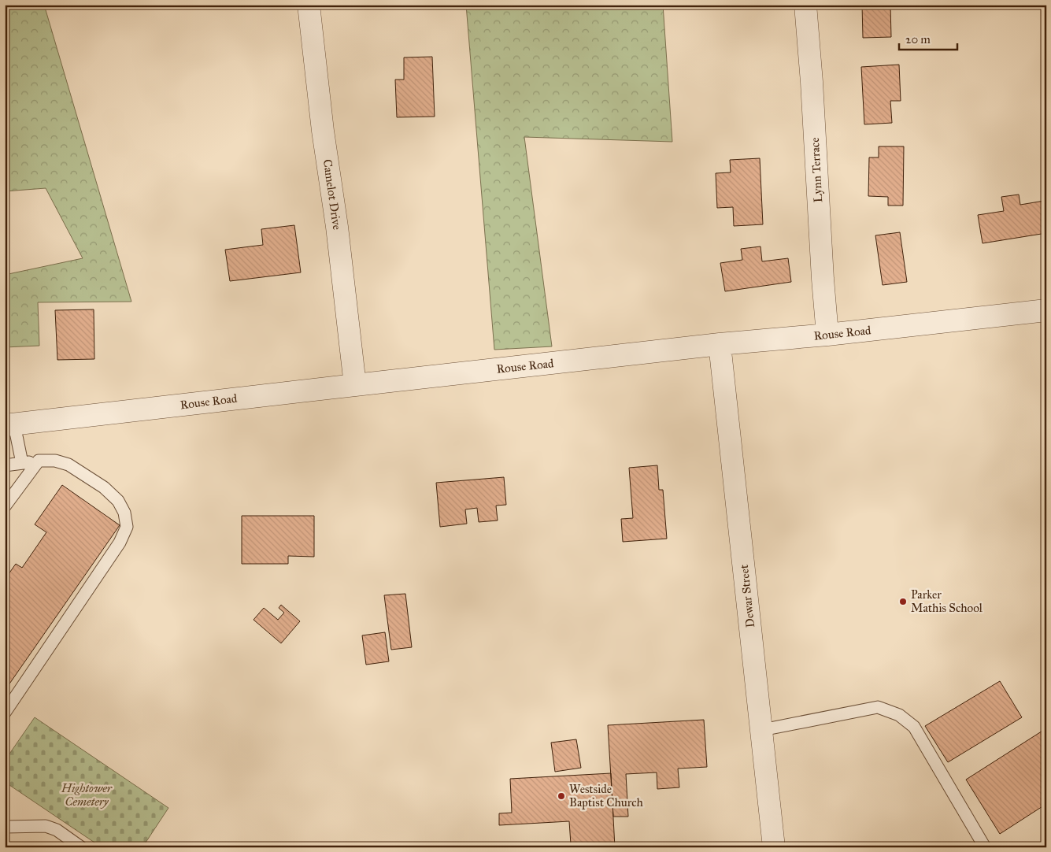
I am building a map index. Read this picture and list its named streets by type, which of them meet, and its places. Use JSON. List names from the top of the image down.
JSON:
{
  "streets": {
    "street": [
      "Lynn Terrace",
      "Camelot Drive",
      "Rouse Road",
      "Dewar Street"
    ]
  },
  "crossings": [
    ["Lynn Terrace", "Rouse Road"],
    ["Camelot Drive", "Rouse Road"],
    ["Rouse Road", "Dewar Street"]
  ],
  "parks": ["Hightower Cemetery"],
  "places": ["Parker Mathis School", "Westside Baptist Church"],
  "scale_bar": "20 m"
}
